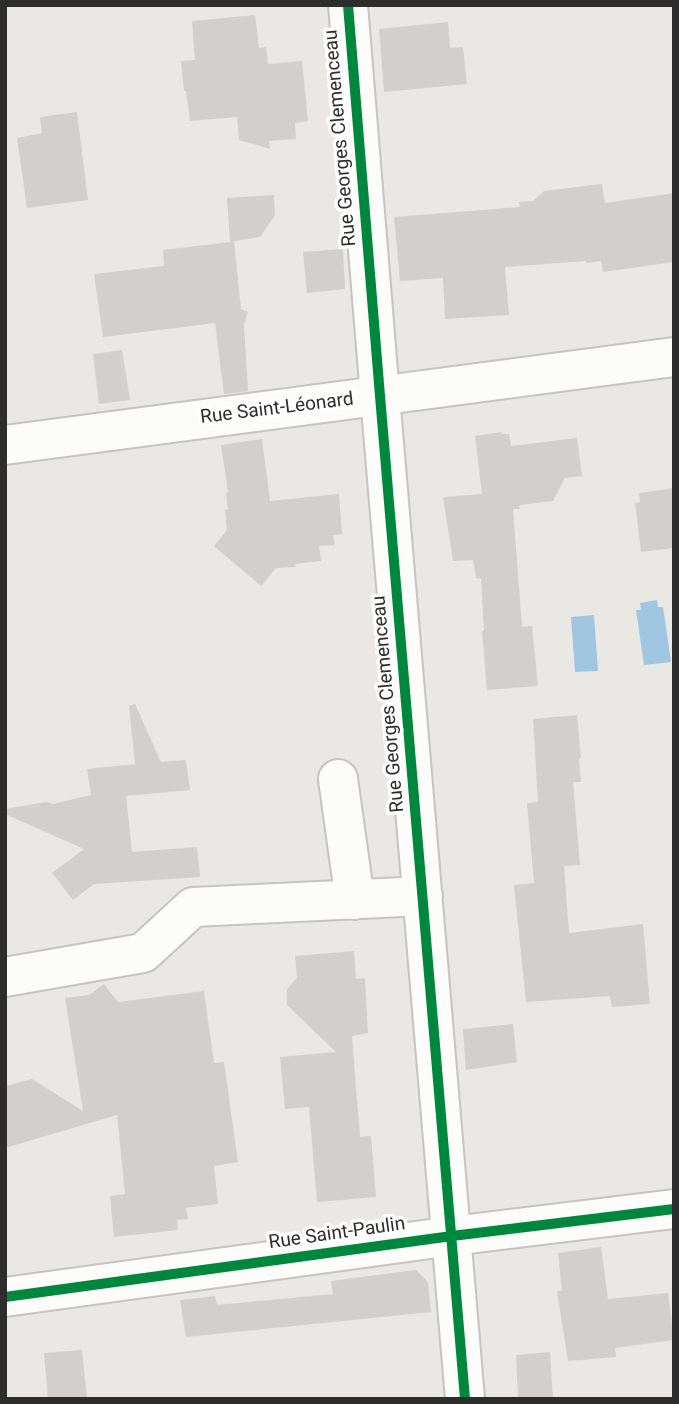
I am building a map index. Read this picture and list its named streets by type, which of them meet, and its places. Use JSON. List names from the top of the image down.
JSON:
{
  "streets": {
    "street": ["Rue Georges Clemenceau", "Rue Saint-Léonard", "Rue Saint-Paulin"]
  },
  "crossings": [
    ["Rue Georges Clemenceau", "Rue Saint-Léonard"],
    ["Rue Georges Clemenceau", "Rue Saint-Paulin"]
  ]
}
